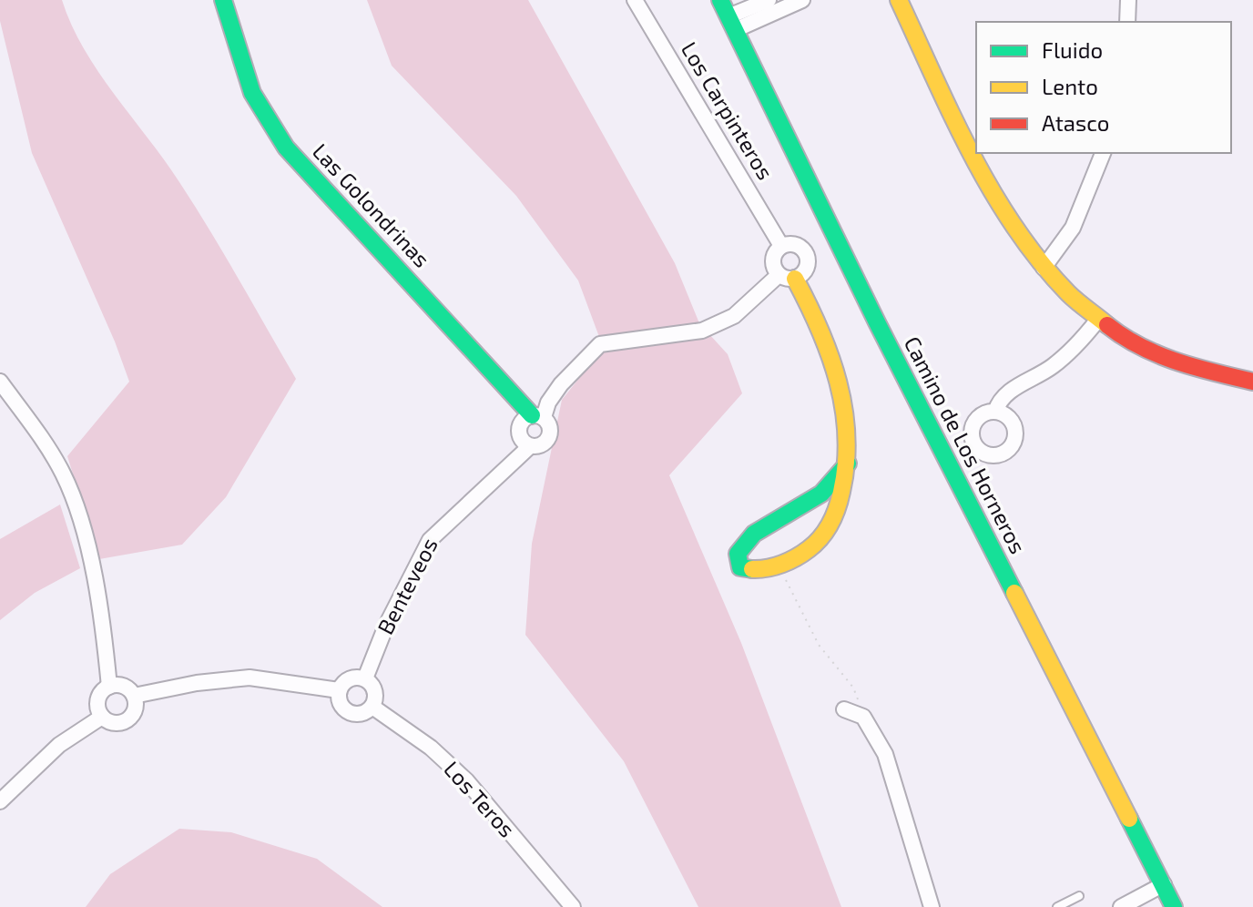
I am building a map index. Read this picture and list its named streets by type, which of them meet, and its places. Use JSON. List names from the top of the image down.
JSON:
{
  "streets": {
    "street": [
      "Los Carpinteros",
      "Las Golondrinas",
      "Camino de Los Horneros",
      "Benteveos",
      "Los Teros"
    ]
  },
  "crossings": [
    ["Los Carpinteros", "Benteveos"],
    ["Las Golondrinas", "Benteveos"],
    ["Benteveos", "Los Teros"]
  ],
  "legend": ["Fluido", "Lento", "Atasco"]
}
